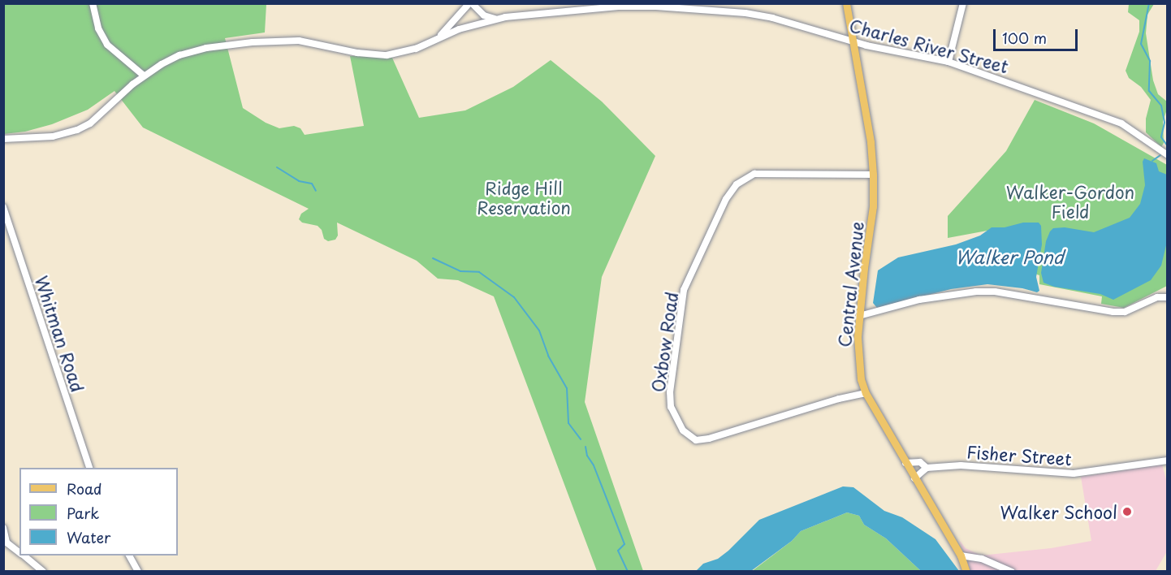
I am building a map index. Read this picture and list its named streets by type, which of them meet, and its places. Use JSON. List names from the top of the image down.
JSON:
{
  "streets": {
    "main road": ["Central Avenue"],
    "street": [
      "Charles River Street",
      "Whitman Road",
      "Oxbow Road",
      "Fisher Street"
    ]
  },
  "crossings": [
    ["Charles River Street", "Central Avenue"],
    ["Central Avenue", "Oxbow Road"],
    ["Central Avenue", "Fisher Street"]
  ],
  "water": ["Walker Pond"],
  "parks": ["Ridge Hill Reservation", "Walker-Gordon Field"],
  "places": ["Walker School"],
  "legend": ["Road", "Park", "Water"],
  "scale_bar": "100 m"
}
